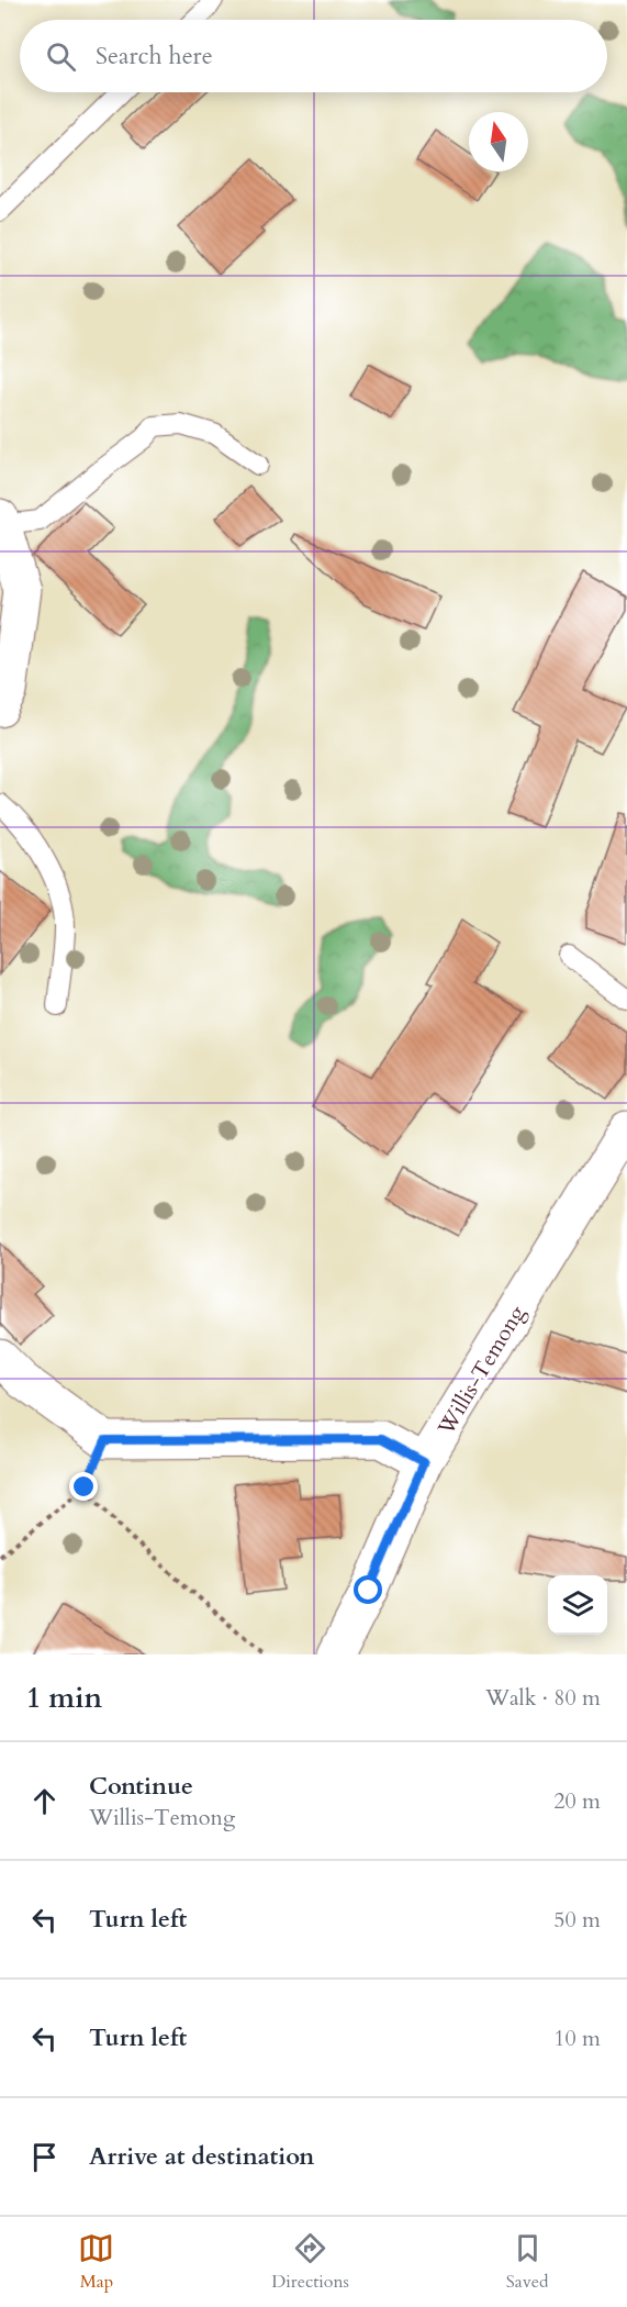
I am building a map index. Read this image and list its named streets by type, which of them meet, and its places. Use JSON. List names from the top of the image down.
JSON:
{
  "streets": {
    "street": ["Willis-Temong"]
  },
  "north": "top",
  "page": {
    "search": "Search here",
    "heading": ["1 min", "Walk · 80 m"],
    "list": [
      ["Continue", "Willis-Temong", "20 m"],
      ["Turn left", "50 m"],
      ["Turn left", "10 m"],
      "Arrive at destination"
    ],
    "nav": ["Map", "Directions", "Saved"]
  }
}
